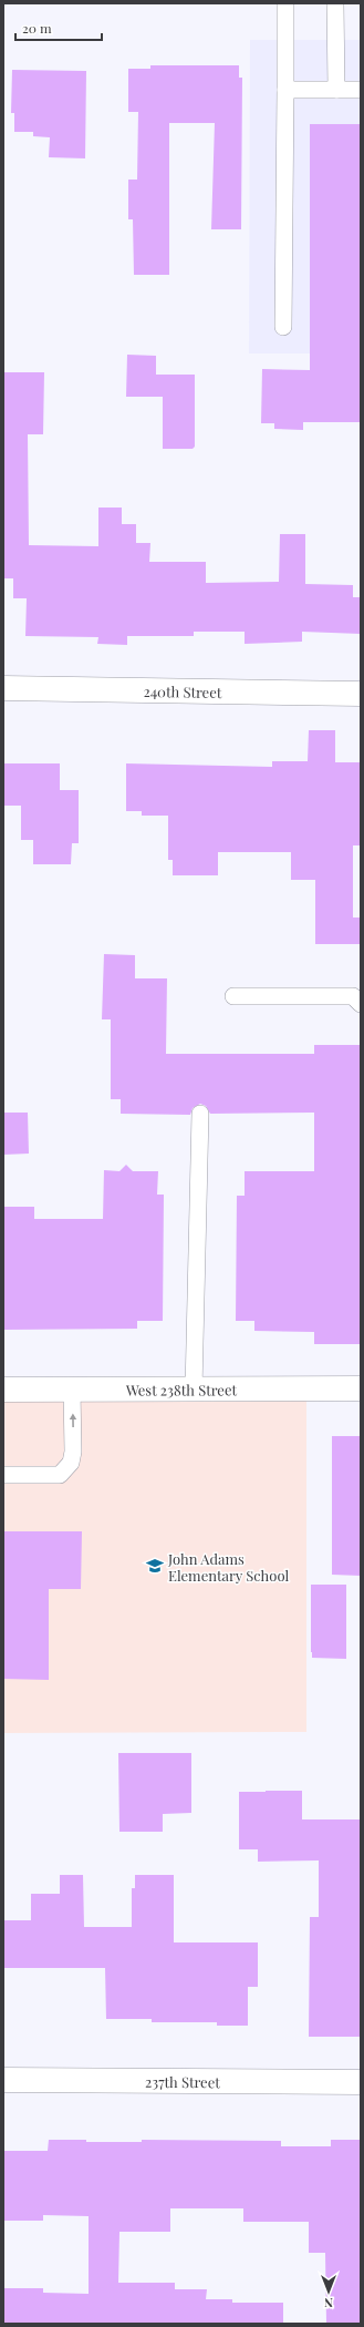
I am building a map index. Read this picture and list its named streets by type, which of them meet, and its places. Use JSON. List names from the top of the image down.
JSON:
{
  "streets": {
    "street": ["240th Street", "West 238th Street", "237th Street"]
  },
  "places": {
    "school or university": ["John Adams Elementary School"]
  },
  "scale_bar": "20 m",
  "north": "bottom"
}
